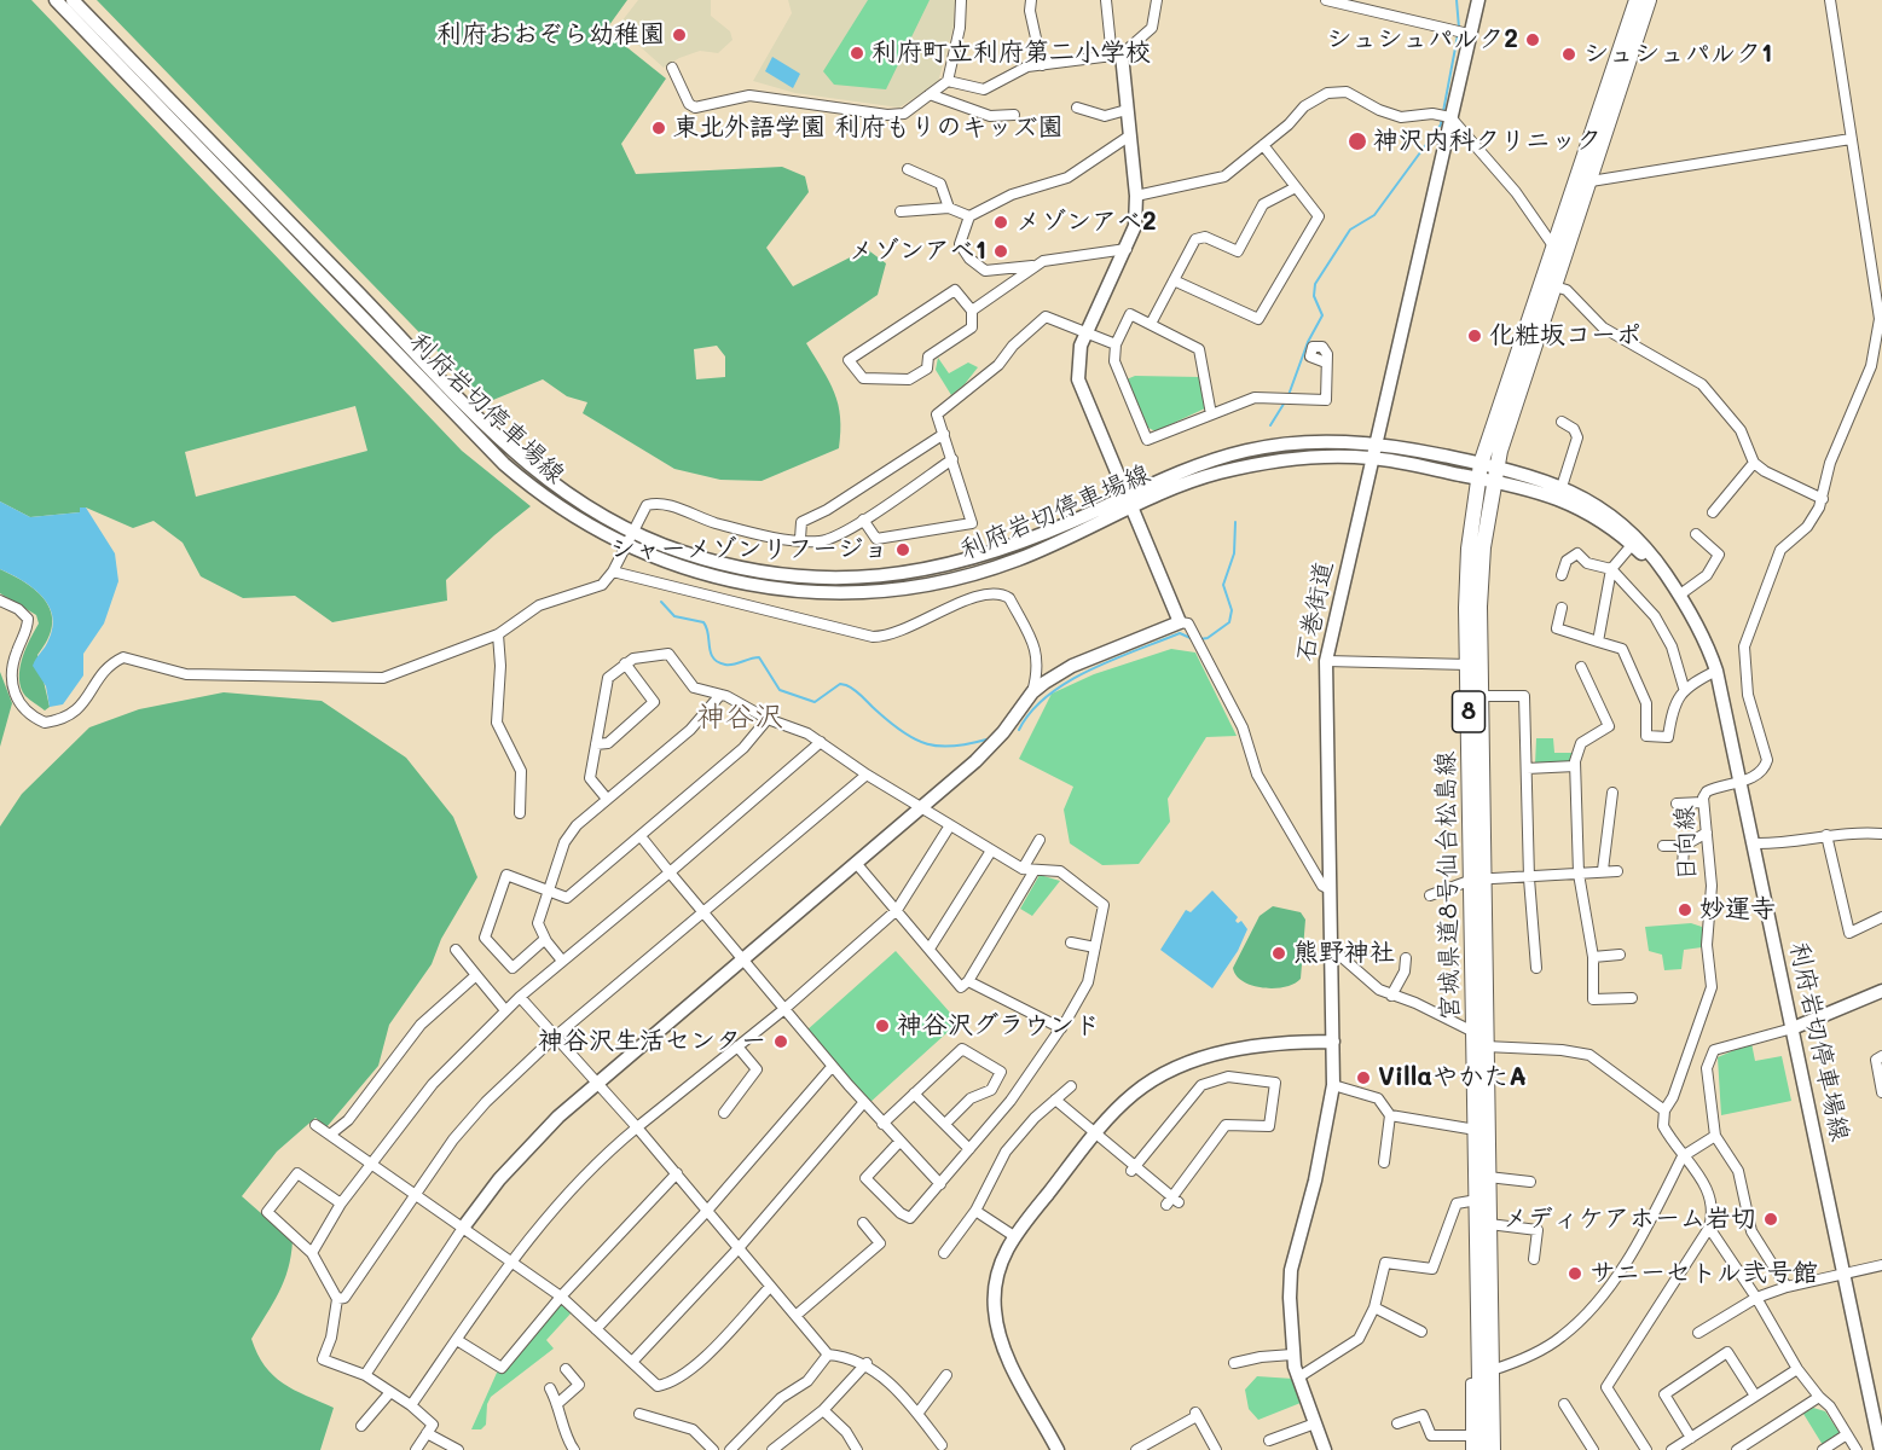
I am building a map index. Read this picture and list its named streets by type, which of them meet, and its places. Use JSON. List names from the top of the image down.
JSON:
{
  "streets": {
    "main road": [
      "利府岩切停車場線",
      "石巻街道",
      "8",
      "宮城県道8号仙台松島線"
    ],
    "street": ["日向線"]
  },
  "crossings": [
    ["利府岩切停車場線", "石巻街道"],
    ["利府岩切停車場線", "日向線"],
    ["利府岩切停車場線", "宮城県道8号仙台松島線"]
  ],
  "districts": ["神谷沢"],
  "places": [
    "利府おおぞら幼稚園",
    "シュシュパルク2",
    "利府町立利府第二小学校",
    "シュシュパルク1",
    "東北外語学園 利府もりのキッズ園",
    "神沢内科クリニック",
    "メゾンアベ2",
    "メゾンアベ1",
    "化粧坂コーポ",
    "シャーメゾンリフージョ",
    "妙運寺",
    "熊野神社",
    "神谷沢グラウンド",
    "神谷沢生活センター",
    "VillaやかたA",
    "メディケアホーム岩切",
    "サニーセトル弐号館"
  ]
}
